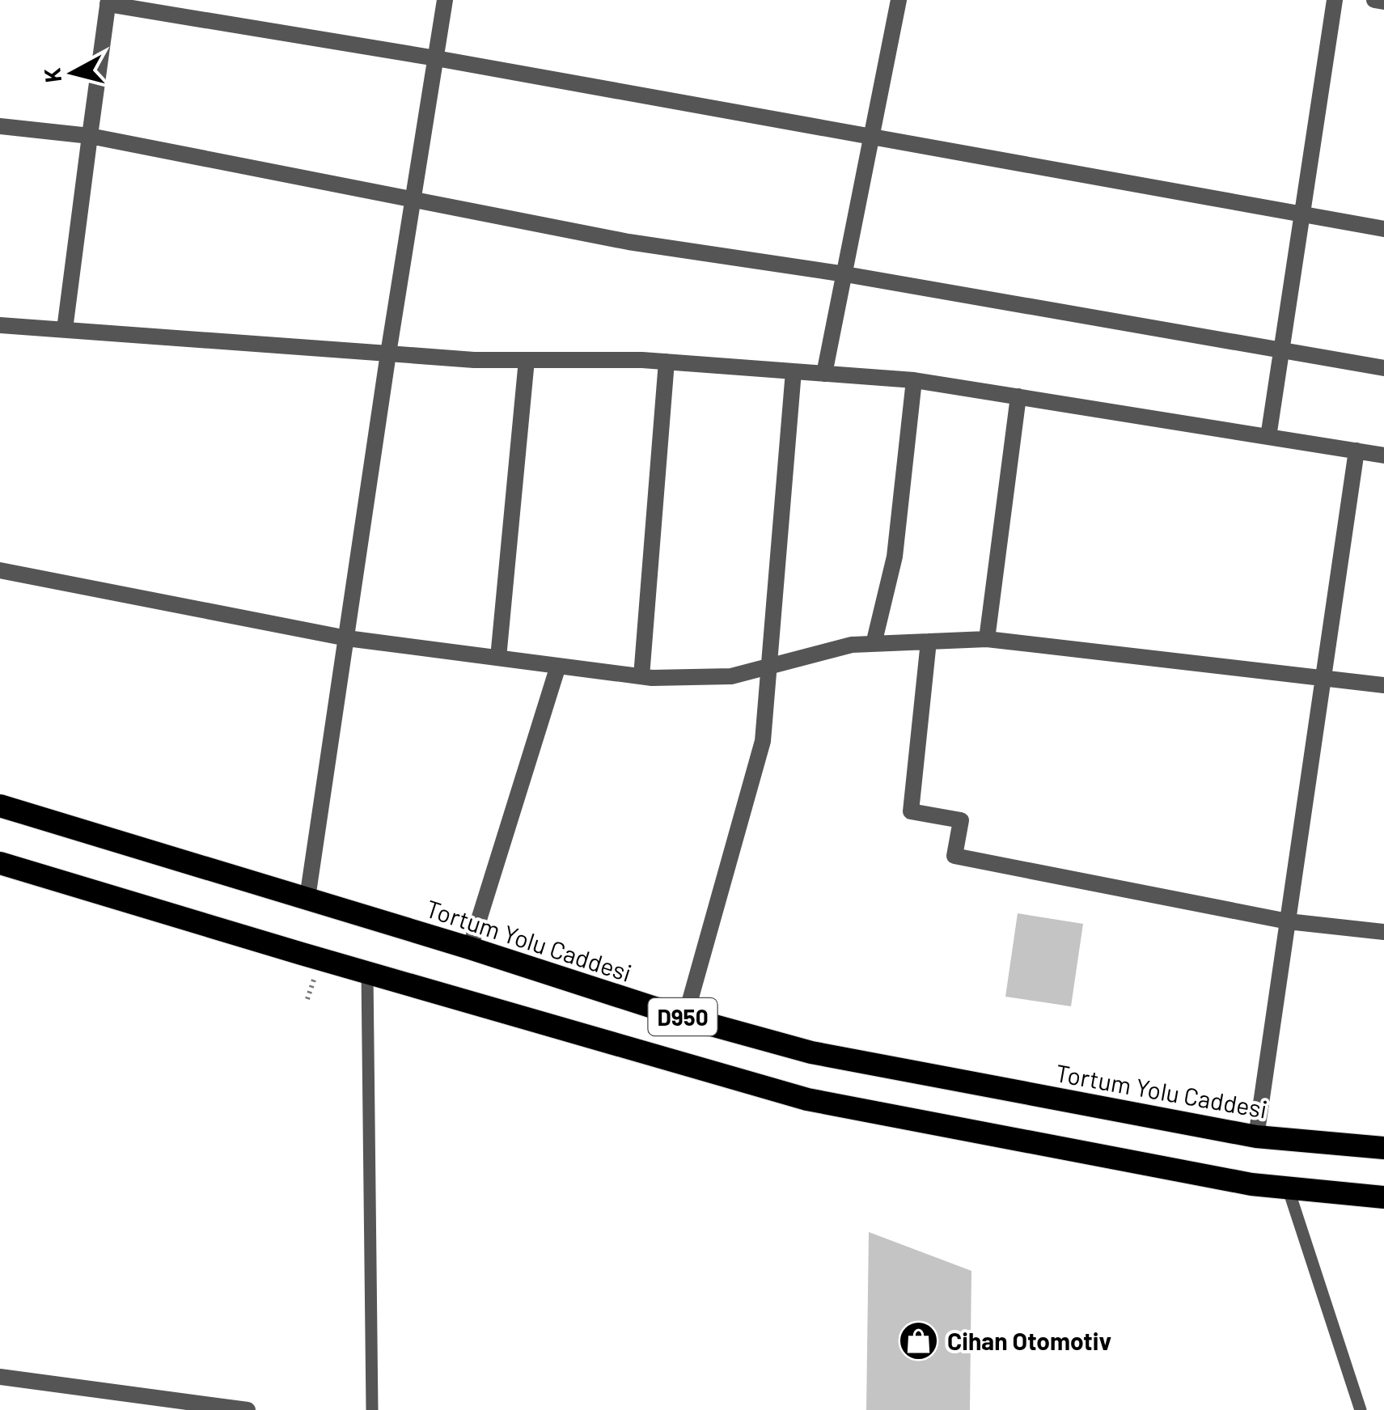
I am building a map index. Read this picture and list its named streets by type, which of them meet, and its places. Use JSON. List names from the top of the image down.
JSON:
{
  "streets": {
    "highway": ["Tortum Yolu Caddesi", "D950"]
  },
  "places": {
    "shop": ["Cihan Otomotiv"]
  },
  "north": "left"
}
